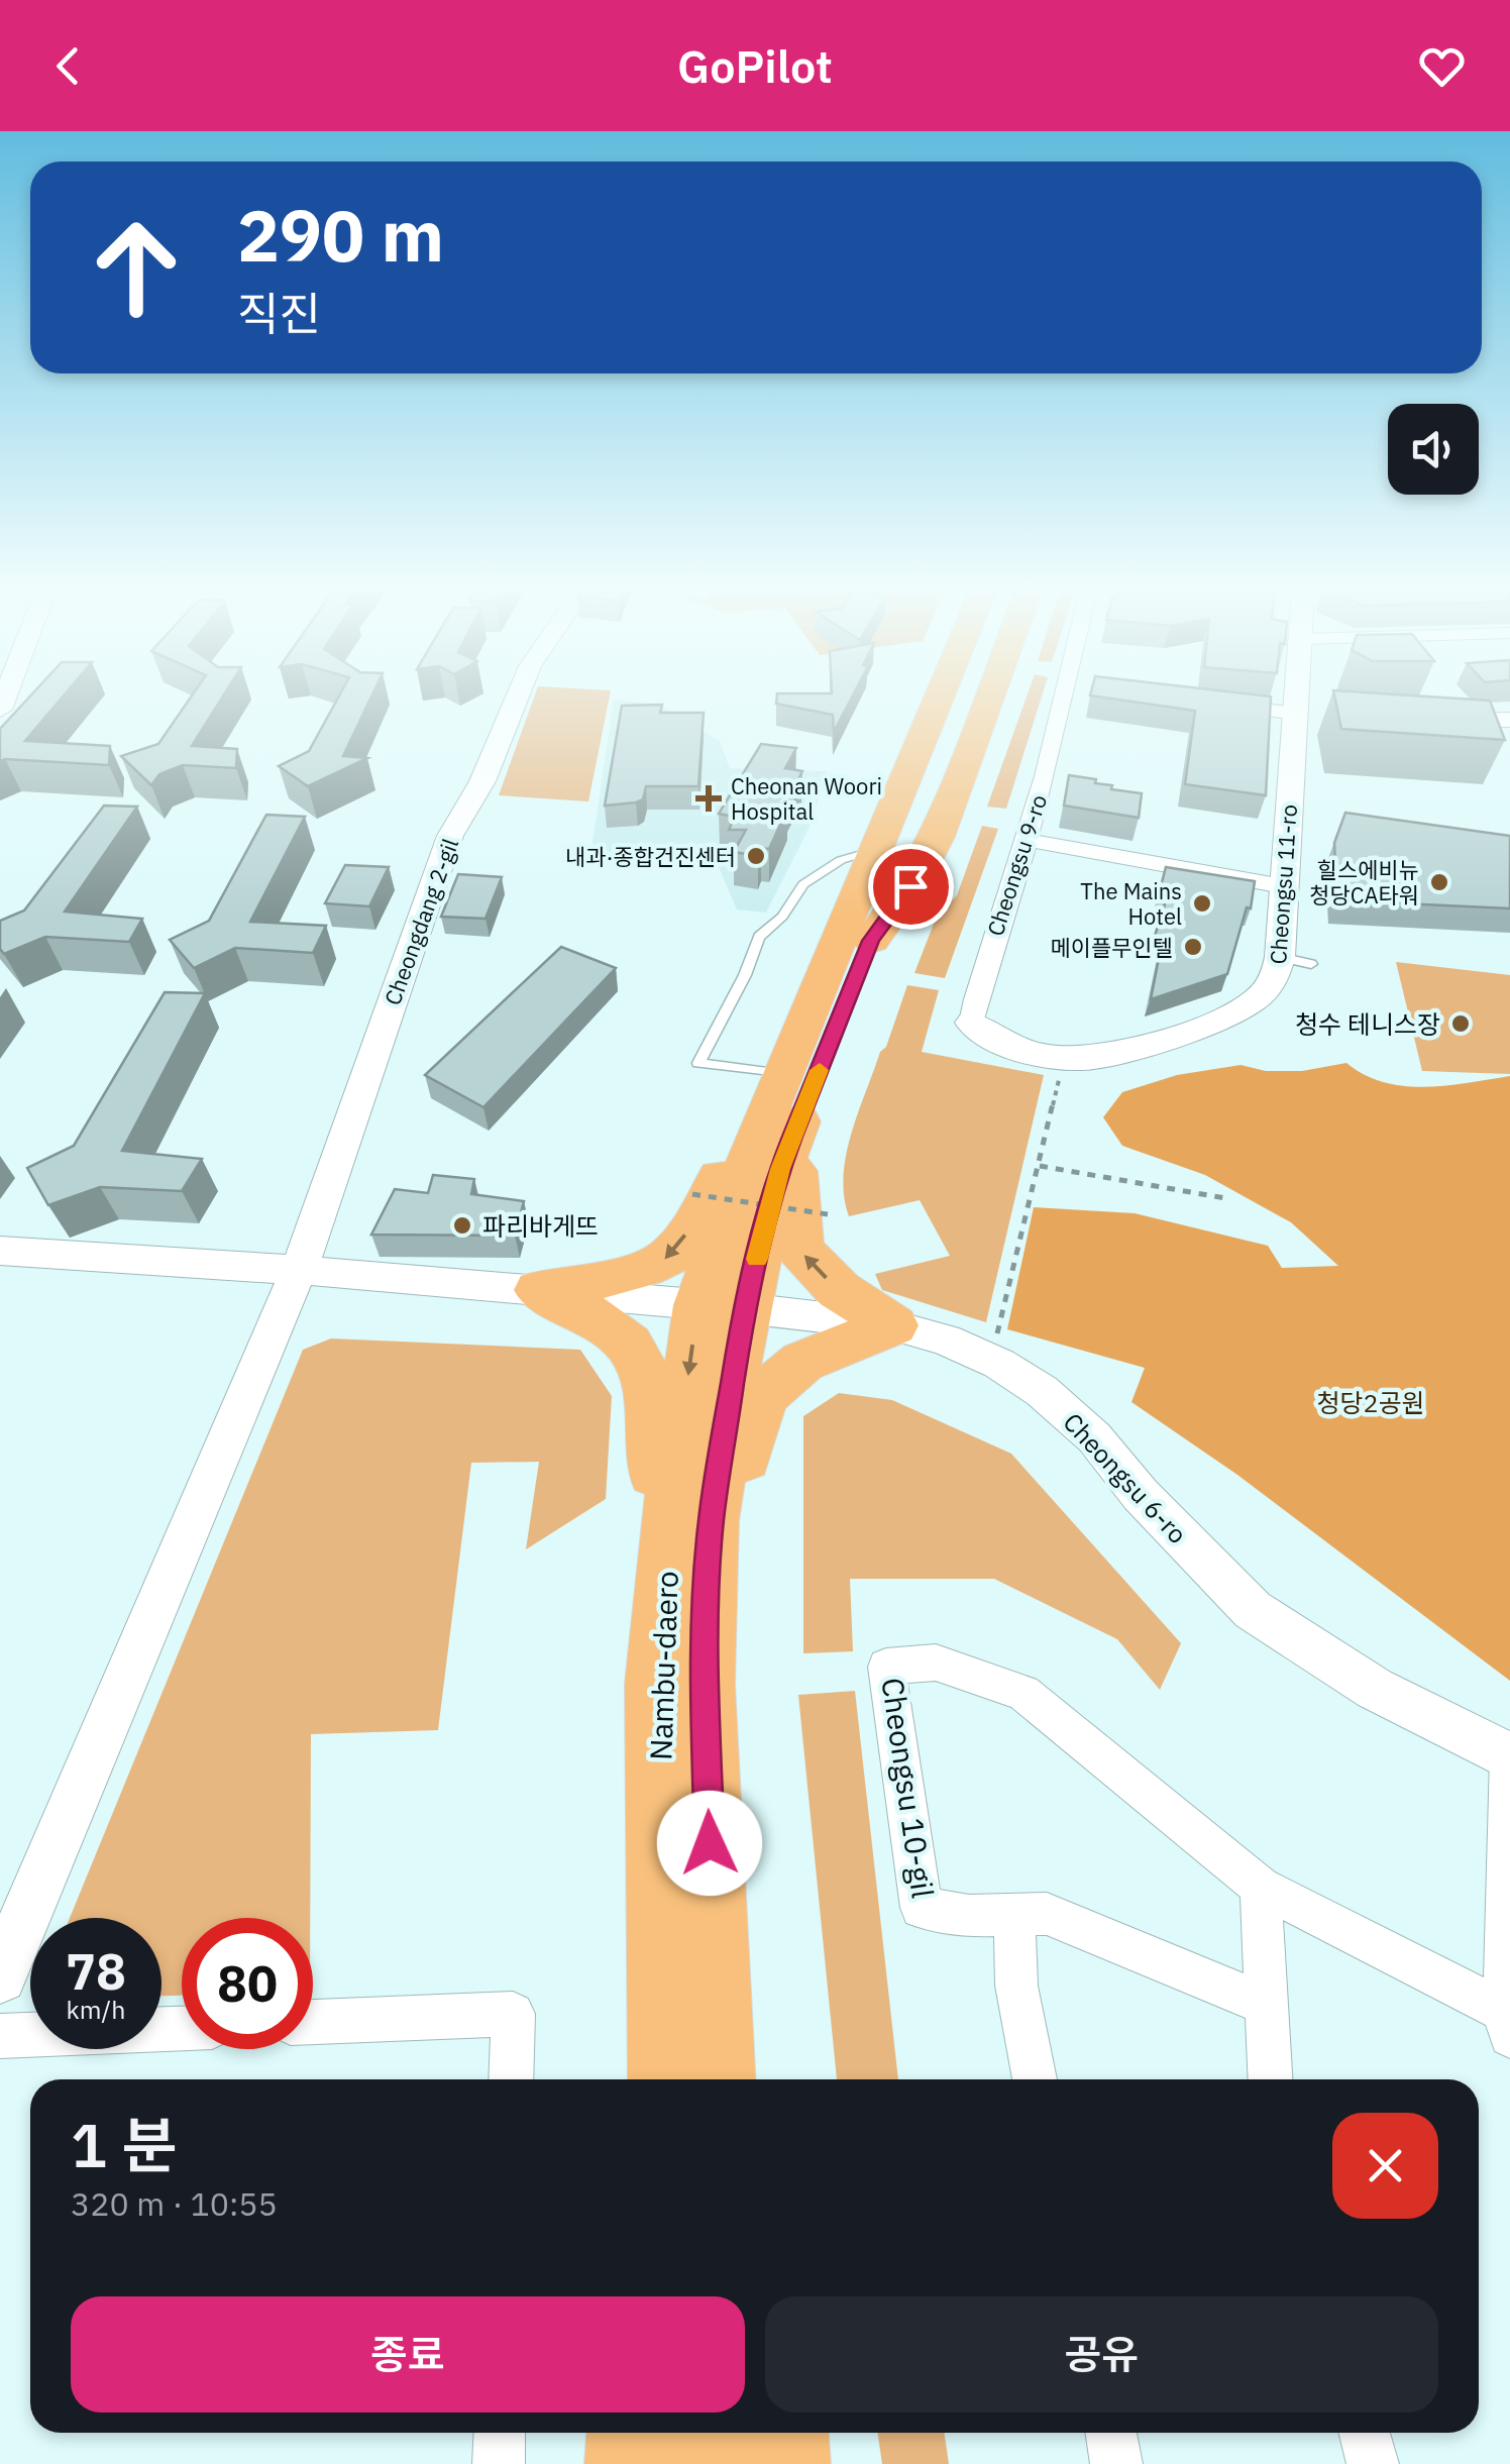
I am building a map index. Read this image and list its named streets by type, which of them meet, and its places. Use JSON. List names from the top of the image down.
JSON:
{
  "streets": {
    "highway": ["Nambu-daero"],
    "street": [
      "Cheongsu 9-ro",
      "Cheongsu 11-ro",
      "Cheongdang 2-gil",
      "Cheongsu 6-ro",
      "Cheongsu 10-gil"
    ]
  },
  "crossings": [
    ["Cheongsu 9-ro", "Cheongsu 11-ro"],
    ["Cheongsu 6-ro", "Nambu-daero"]
  ],
  "parks": ["청당2공원"],
  "places": {
    "health": ["Cheonan Woori Hospital"],
    "other": [
      "내과·종합건진센터",
      "힐스에비뉴 청당CA타워",
      "The Mains Hotel",
      "메이플무인텔",
      "청수 테니스장",
      "파리바게뜨"
    ]
  },
  "page": {
    "header": "GoPilot",
    "turn": ["290 m", "직진"],
    "speed": "78 km/h",
    "limit": "80",
    "heading": ["1 분", "320 m · 10:55"],
    "buttons": ["종료", "공유"]
  }
}
